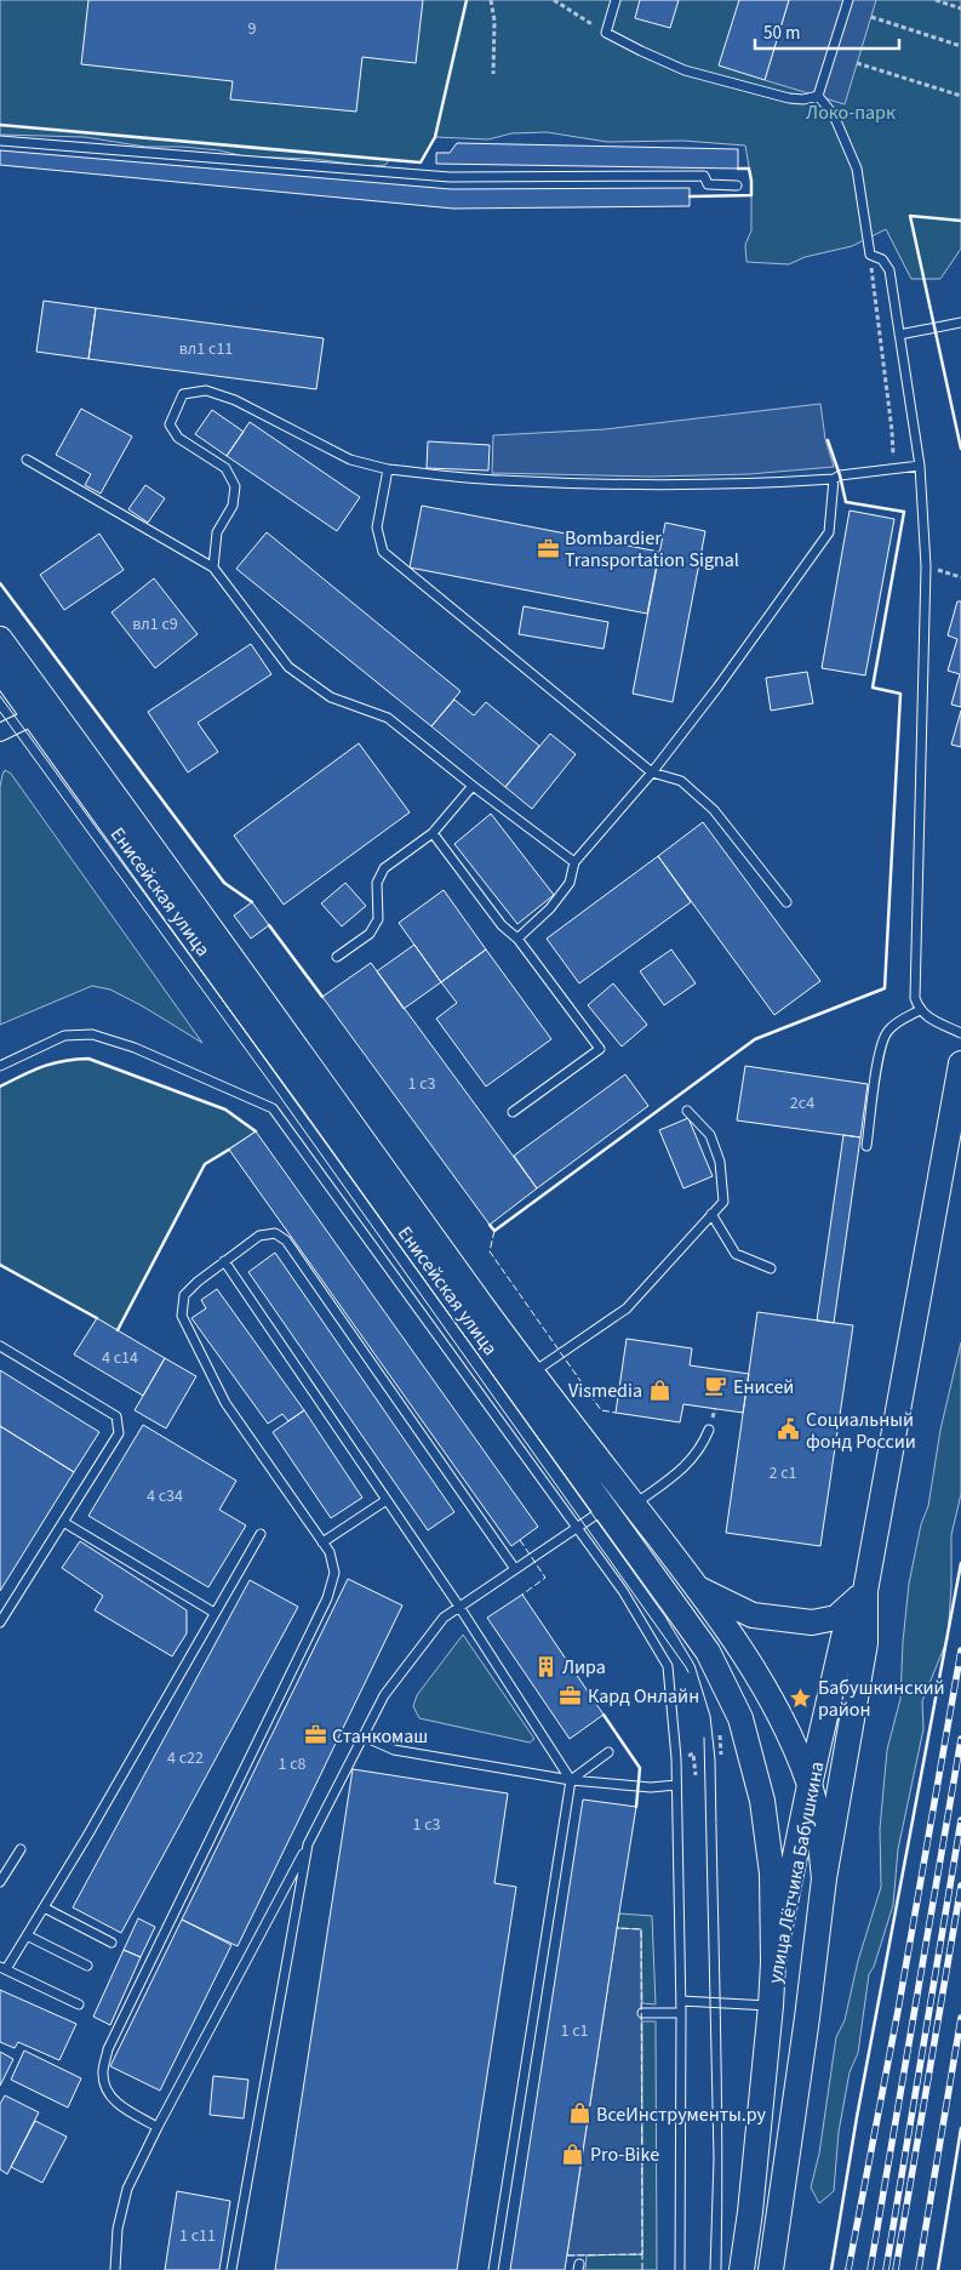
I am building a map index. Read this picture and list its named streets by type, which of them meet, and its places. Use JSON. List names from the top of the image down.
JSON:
{
  "streets": {
    "main road": ["Енисейская улица", "улица Лётчика Бабушкина"]
  },
  "crossings": [
    ["Енисейская улица", "улица Лётчика Бабушкина"]
  ],
  "parks": ["Локо-парк"],
  "places": {
    "office": ["Bombardier Transportation Signal", "Кард Онлайн", "Станкомаш"],
    "cafe": ["Енисей"],
    "shop": ["Vismedia", "ВсеИнструменты.ру", "Pro-Bike"],
    "public building": ["Социальный фонд России"],
    "building": ["Лира"],
    "place": ["Бабушкинский район"]
  },
  "house_numbers": [
    "9",
    "вл1 с11",
    "вл1 с9",
    "1 с3",
    "2с4",
    "4 с14",
    "2 с1",
    "4 с34",
    "4 с22",
    "1 с8",
    "1 с3",
    "1 с1",
    "1 с11"
  ],
  "scale_bar": "50 m"
}
